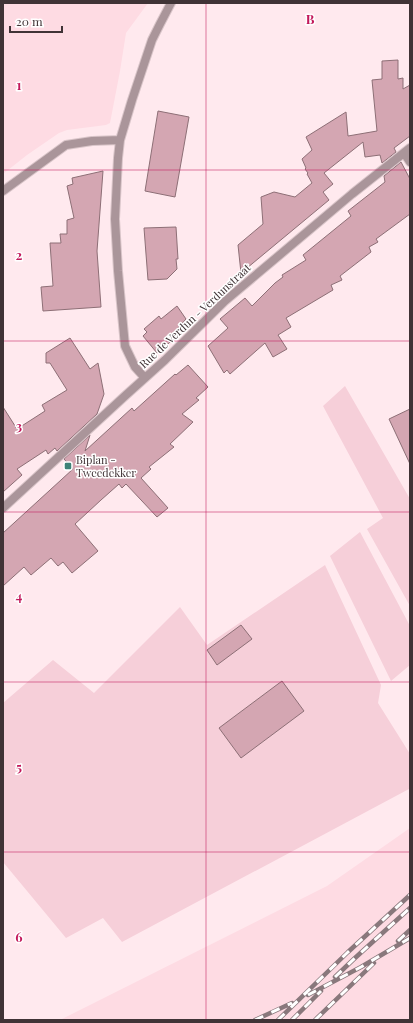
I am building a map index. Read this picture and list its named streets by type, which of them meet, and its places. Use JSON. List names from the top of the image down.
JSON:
{
  "streets": {
    "street": ["Rue de Verdun - Verdunstraat"]
  },
  "places": {
    "transit": ["Biplan - Tweedekker"]
  },
  "scale_bar": "20 m",
  "grid": {
    "columns": ["B"],
    "rows": [
      "1",
      "2",
      "3",
      "4",
      "5",
      "6"
    ]
  }
}
